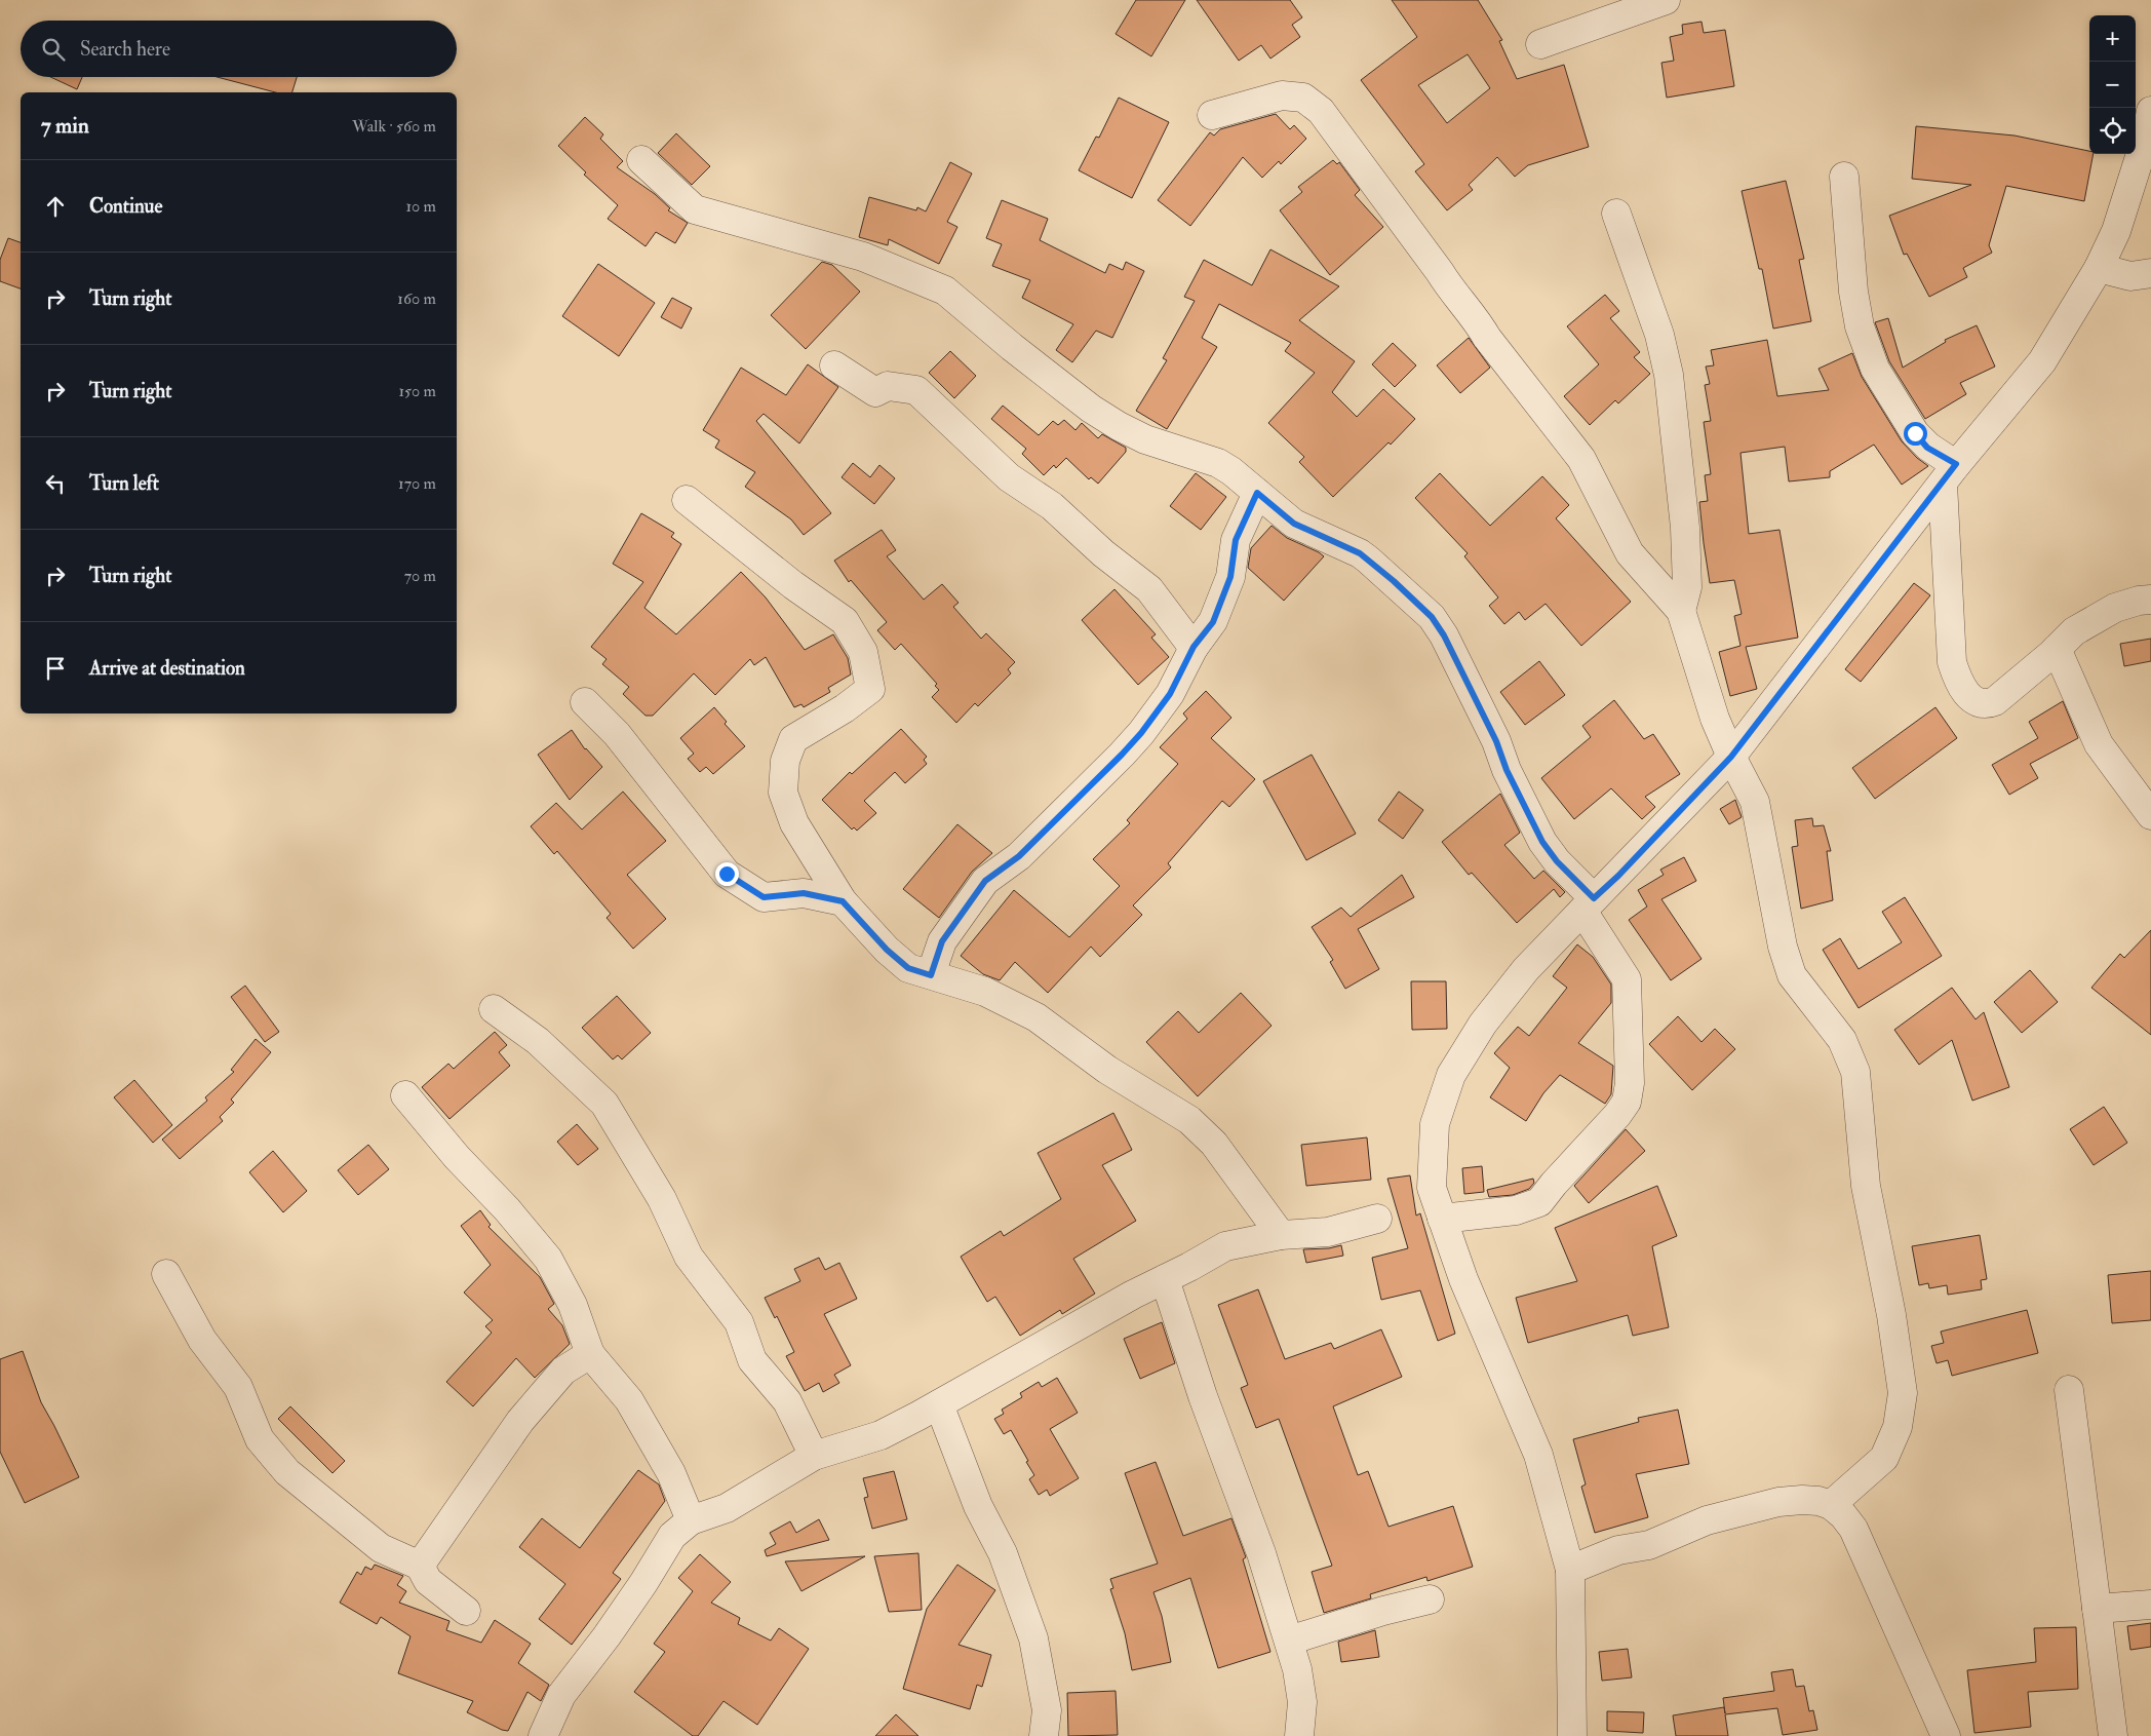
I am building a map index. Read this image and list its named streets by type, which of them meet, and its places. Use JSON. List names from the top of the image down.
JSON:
{
  "page": {
    "map_buttons": ["+", "−"],
    "search": "Search here",
    "heading": ["7 min", "Walk · 560 m"],
    "list": [
      ["Continue", "10 m"],
      ["Turn right", "160 m"],
      ["Turn right", "150 m"],
      ["Turn left", "170 m"],
      ["Turn right", "70 m"],
      "Arrive at destination"
    ]
  }
}
